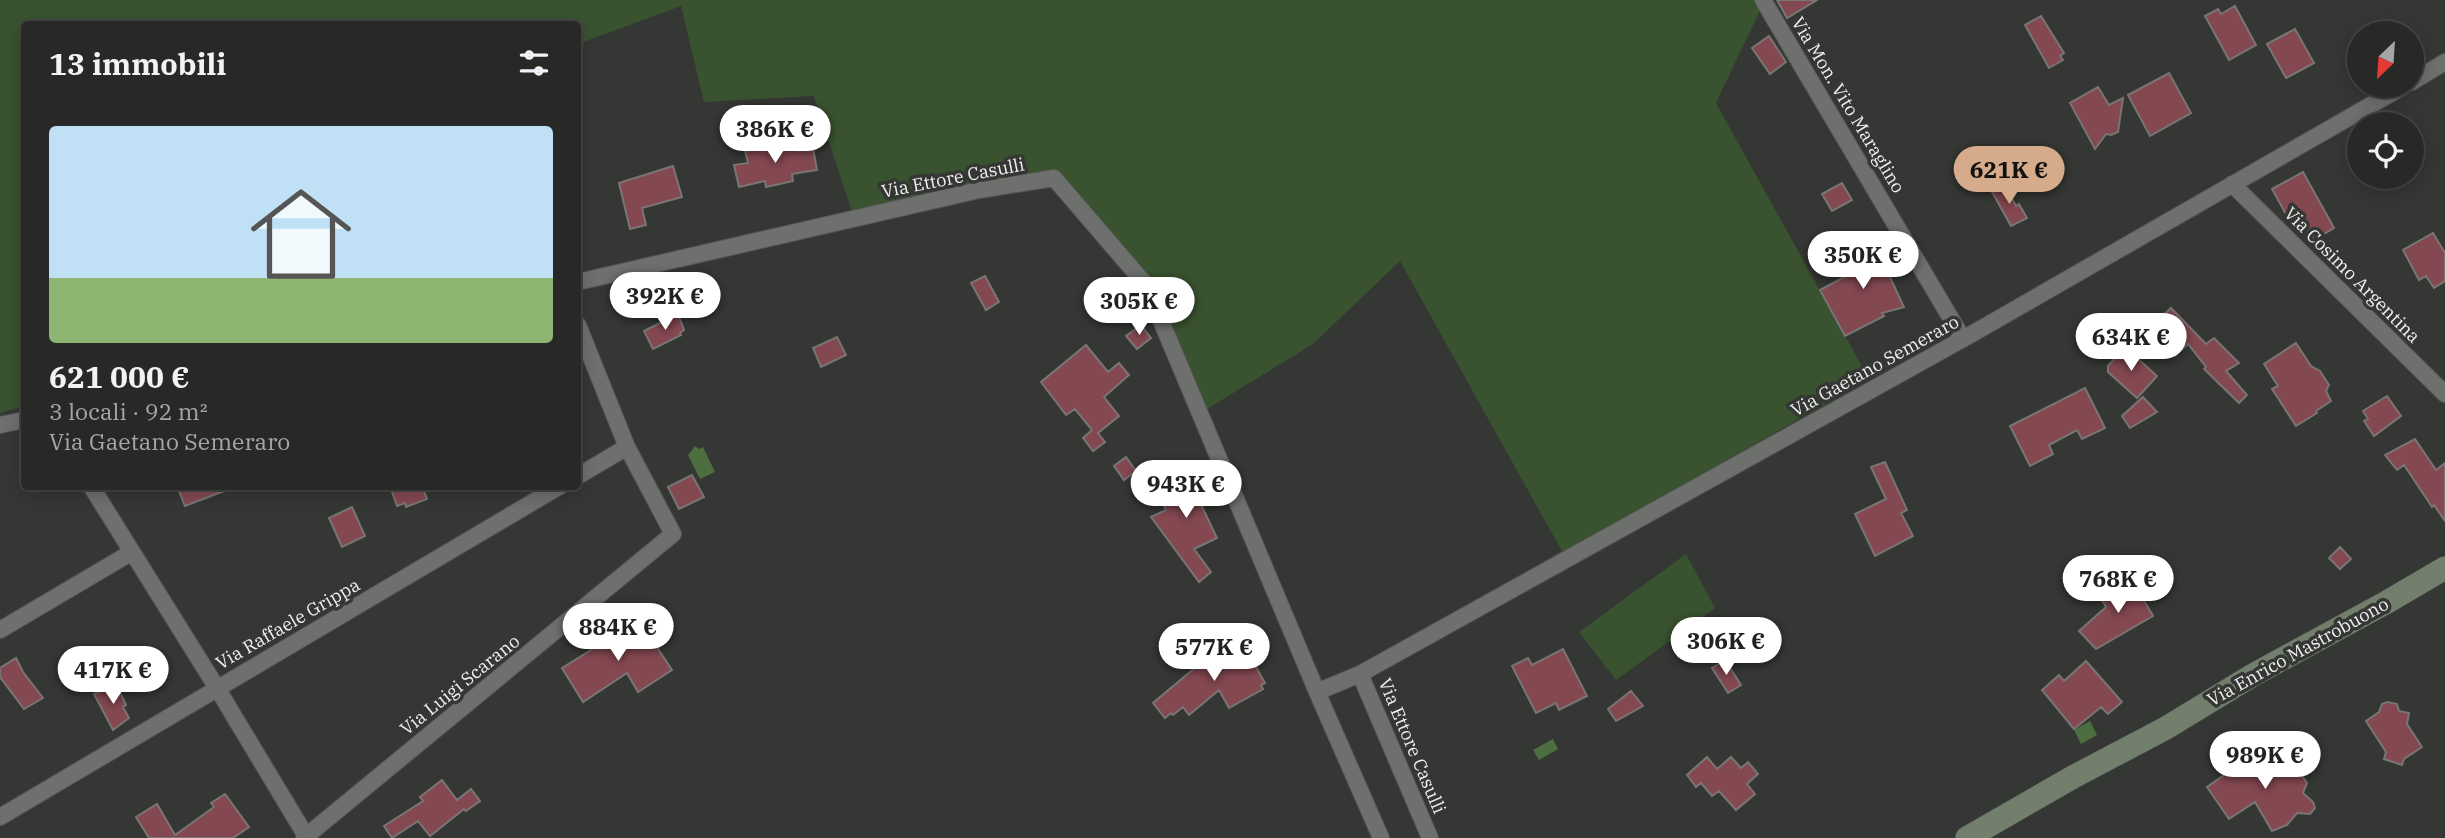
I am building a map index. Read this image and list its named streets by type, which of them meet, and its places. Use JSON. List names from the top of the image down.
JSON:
{
  "streets": {
    "street": [
      "Via Mon. Vito Maraglino",
      "Via Ettore Casulli",
      "Via Cosimo Argentina",
      "Via Gaetano Semeraro",
      "Via Raffaele Grippa",
      "Via Enrico Mastrobuono",
      "Via Luigi Scarano"
    ]
  },
  "crossings": [
    ["Via Mon. Vito Maraglino", "Via Gaetano Semeraro"],
    ["Via Ettore Casulli", "Via Gaetano Semeraro"],
    ["Via Cosimo Argentina", "Via Gaetano Semeraro"]
  ],
  "north": "bottom left",
  "page": {
    "heading": "13 immobili",
    "price": [
      "386K €",
      "621K €",
      "350K €",
      "392K €",
      "305K €",
      "634K €",
      "943K €",
      "768K €",
      "884K €",
      "306K €",
      "577K €",
      "417K €",
      "989K €"
    ],
    "list": [
      {
        "name": "621 000 €",
        "note": "3 locali · 92 m² · Via Gaetano Semeraro"
      }
    ]
  }
}
